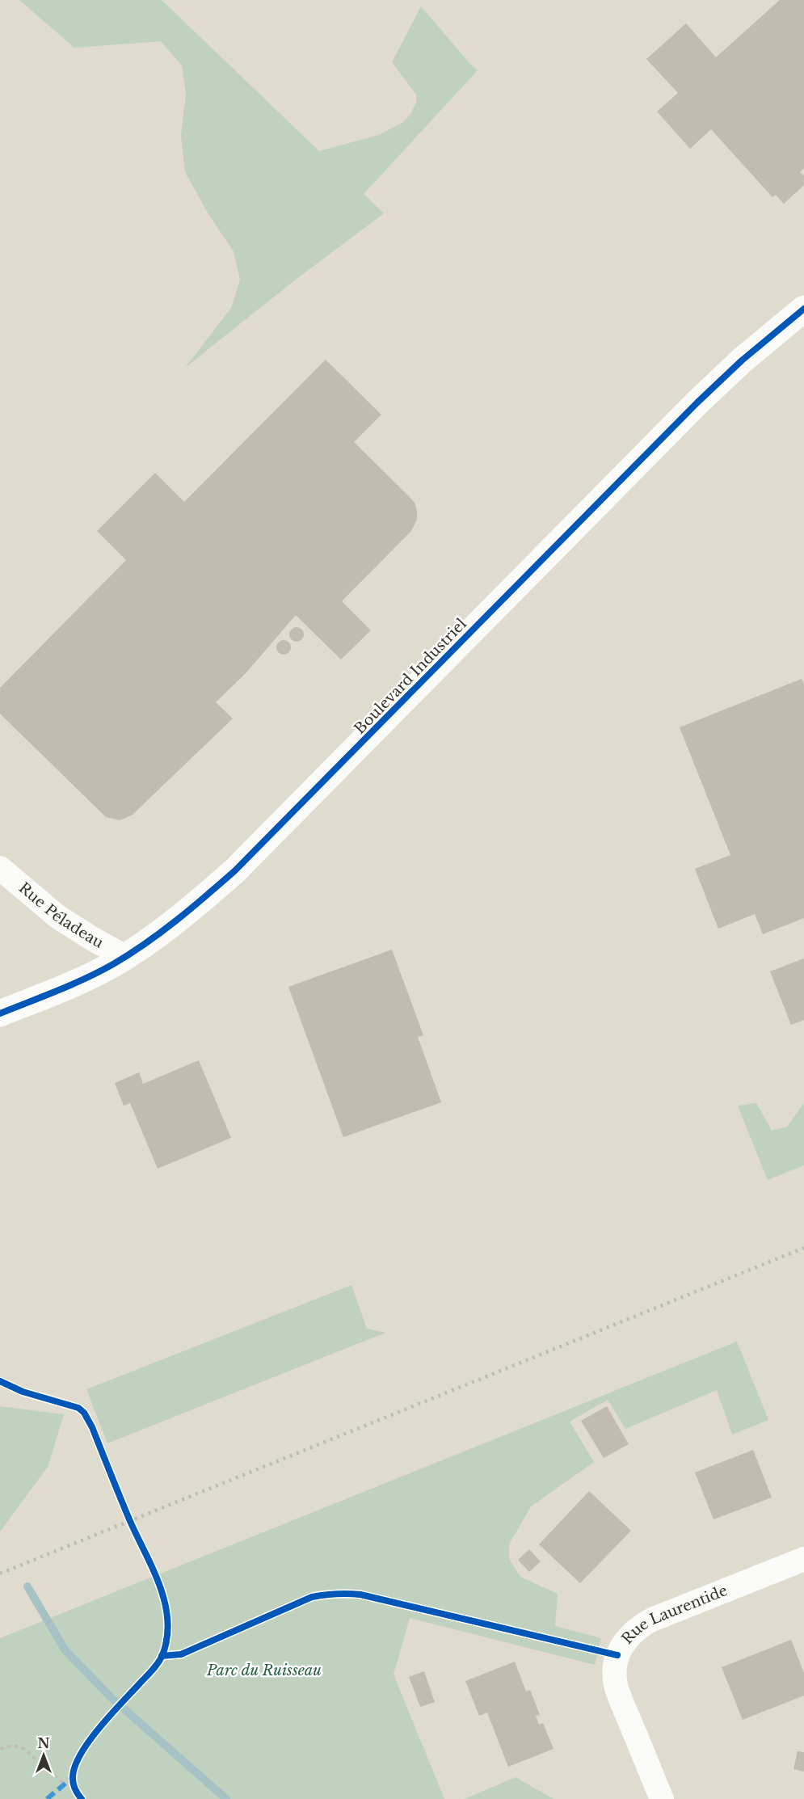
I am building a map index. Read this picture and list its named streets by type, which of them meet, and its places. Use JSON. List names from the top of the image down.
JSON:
{
  "streets": {
    "street": ["Boulevard Industriel", "Rue Péladeau", "Rue Laurentide"]
  },
  "crossings": [
    ["Boulevard Industriel", "Rue Péladeau"]
  ],
  "parks": ["Parc du Ruisseau"],
  "north": "top"
}
